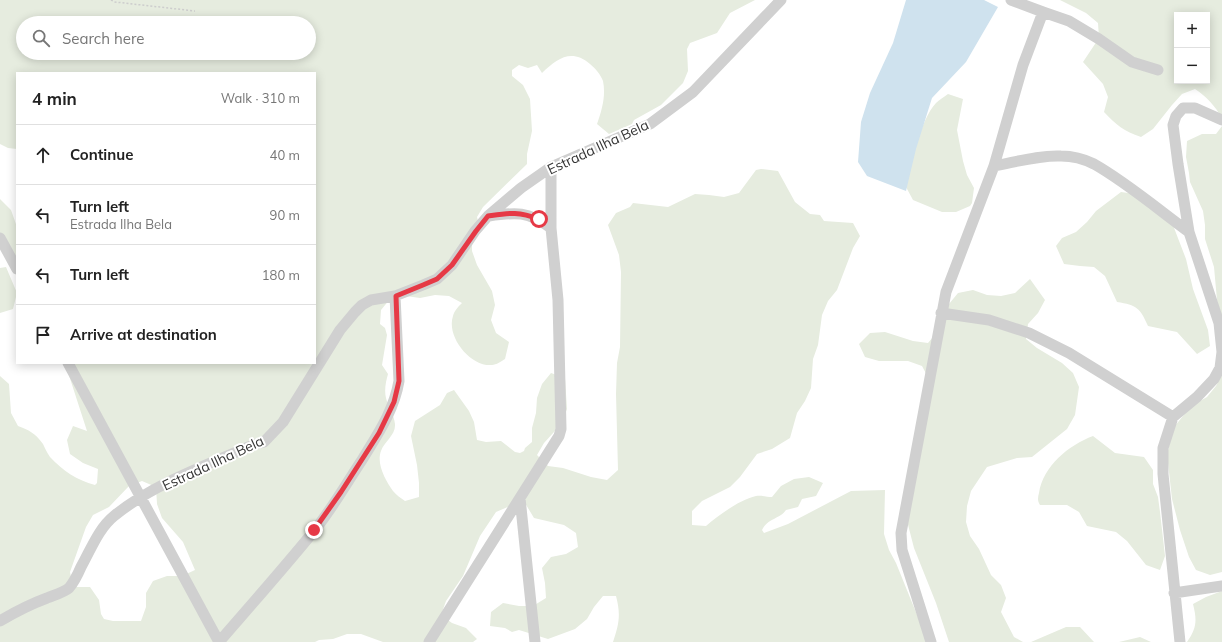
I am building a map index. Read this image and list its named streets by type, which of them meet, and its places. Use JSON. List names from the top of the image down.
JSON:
{
  "streets": {
    "street": ["Estrada Ilha Bela"]
  },
  "page": {
    "map_buttons": ["+", "−"],
    "search": "Search here",
    "heading": ["4 min", "Walk · 310 m"],
    "list": [
      ["Continue", "40 m"],
      ["Turn left", "Estrada Ilha Bela", "90 m"],
      ["Turn left", "180 m"],
      "Arrive at destination"
    ]
  }
}
